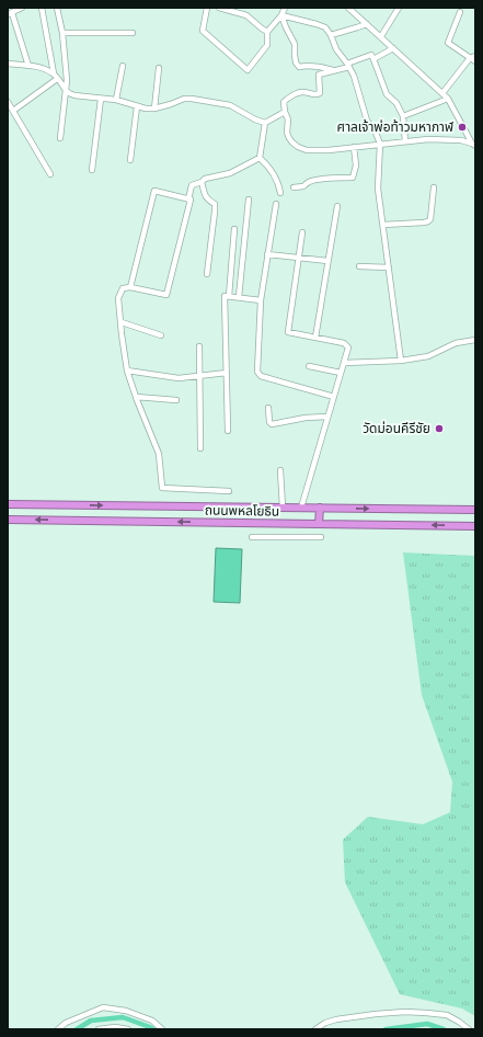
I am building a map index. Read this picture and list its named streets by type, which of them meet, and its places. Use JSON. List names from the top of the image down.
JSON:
{
  "streets": {
    "highway": ["ถนนพหลโยธิน"]
  },
  "places": ["ศาลเจ้าพ่อท้าวมหากาฬ", "วัดม่อนคีรีชัย"]
}
